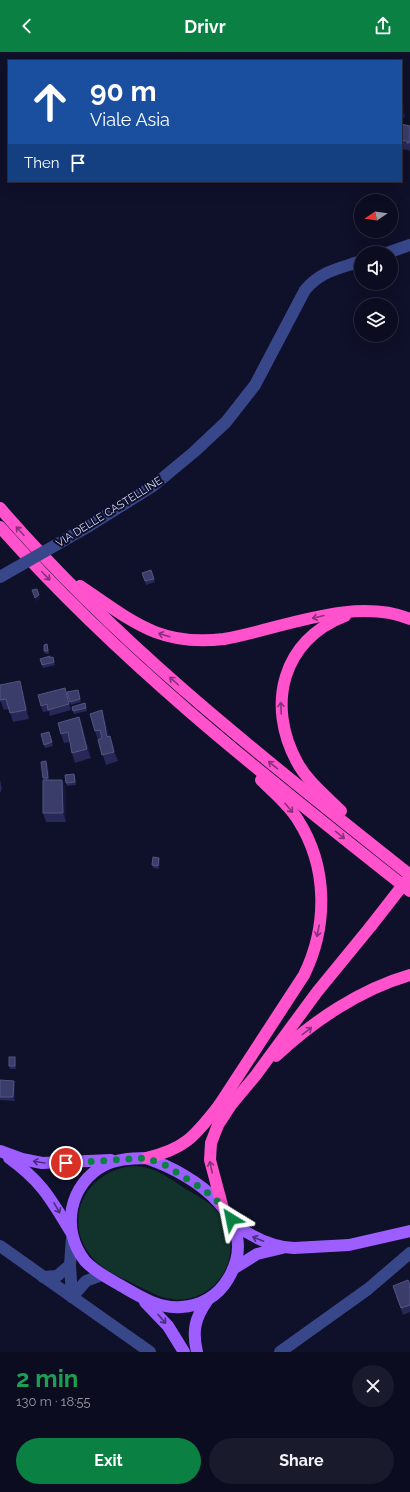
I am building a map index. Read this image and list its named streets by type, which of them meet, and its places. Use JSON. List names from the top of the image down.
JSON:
{
  "streets": {
    "street": ["VIA DELLE CASTELLINE"]
  },
  "north": "left",
  "page": {
    "header": "Drivr",
    "turn": ["90 m", "Viale Asia"],
    "then": "Then",
    "heading": ["2 min", "130 m · 18:55"],
    "buttons": ["Exit", "Share"]
  }
}
